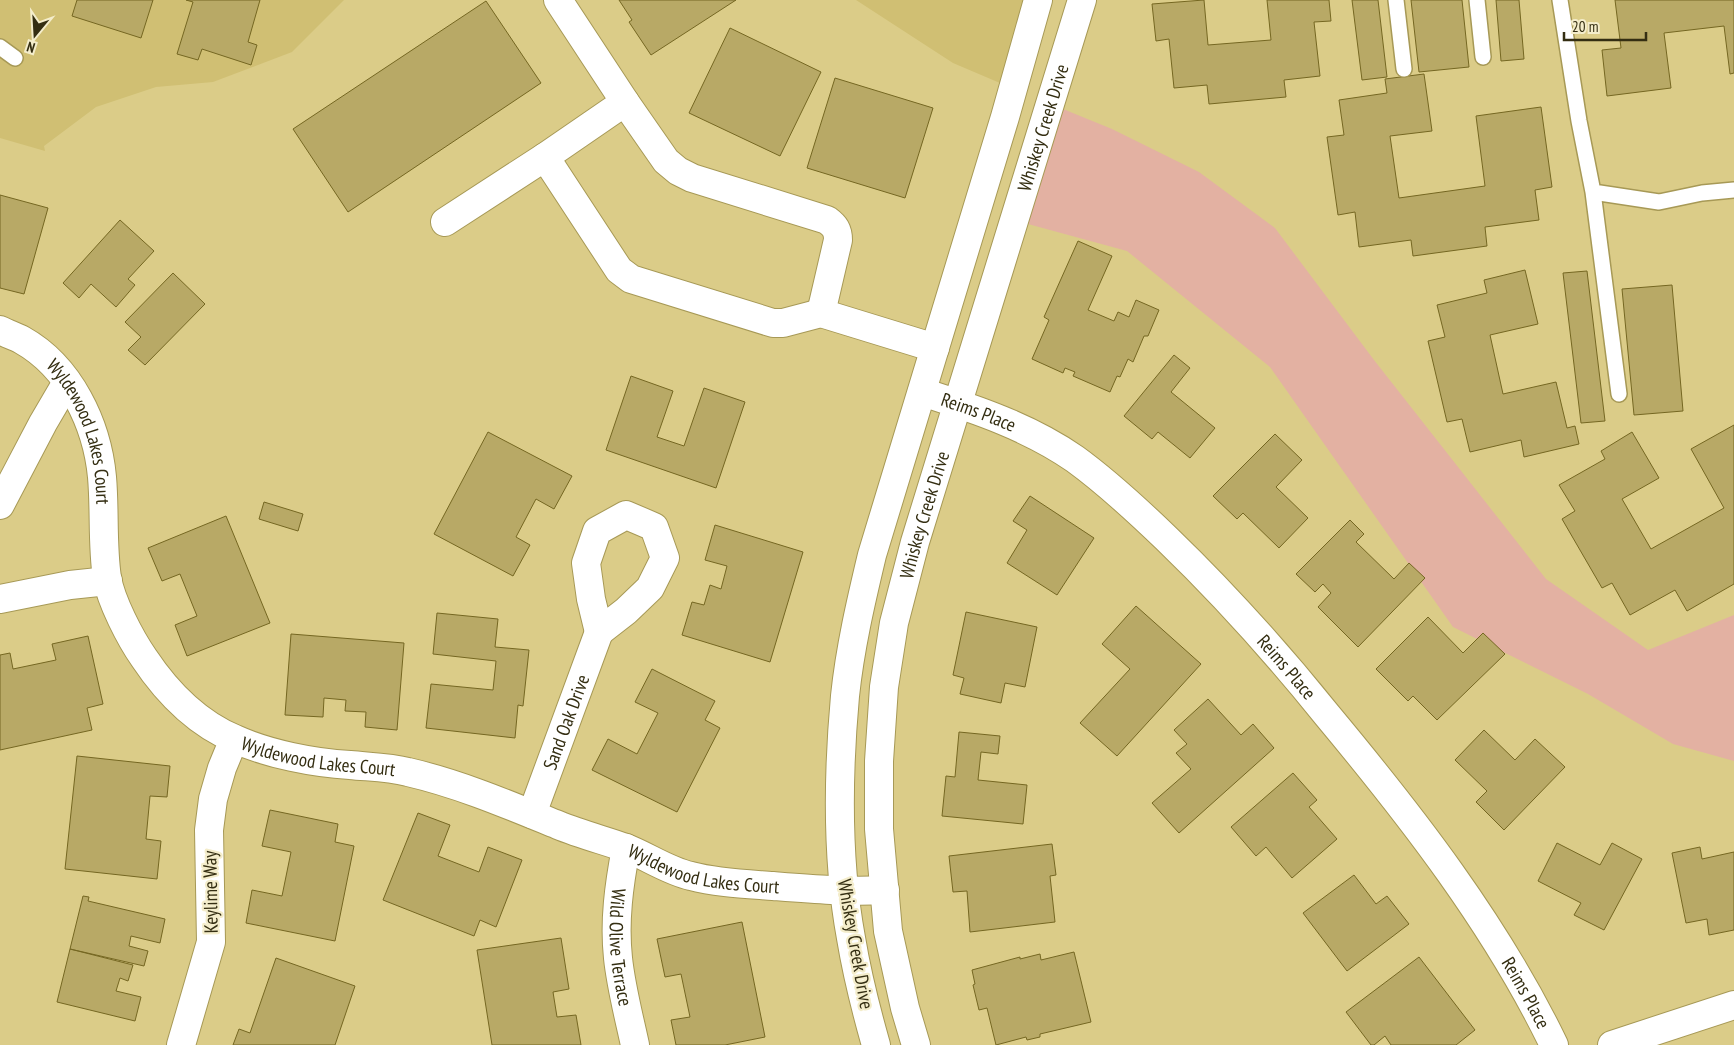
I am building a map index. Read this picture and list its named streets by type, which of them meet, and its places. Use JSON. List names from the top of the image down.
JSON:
{
  "streets": {
    "street": [
      "Whiskey Creek Drive",
      "Reims Place",
      "Wyldewood Lakes Court",
      "Sand Oak Drive",
      "Keylime Way",
      "Wild Olive Terrace"
    ]
  },
  "crossings": [
    ["Whiskey Creek Drive", "Reims Place"],
    ["Whiskey Creek Drive", "Wyldewood Lakes Court"],
    ["Wyldewood Lakes Court", "Sand Oak Drive"],
    ["Wyldewood Lakes Court", "Keylime Way"],
    ["Wyldewood Lakes Court", "Wild Olive Terrace"]
  ],
  "scale_bar": "20 m",
  "north": "bottom"
}
